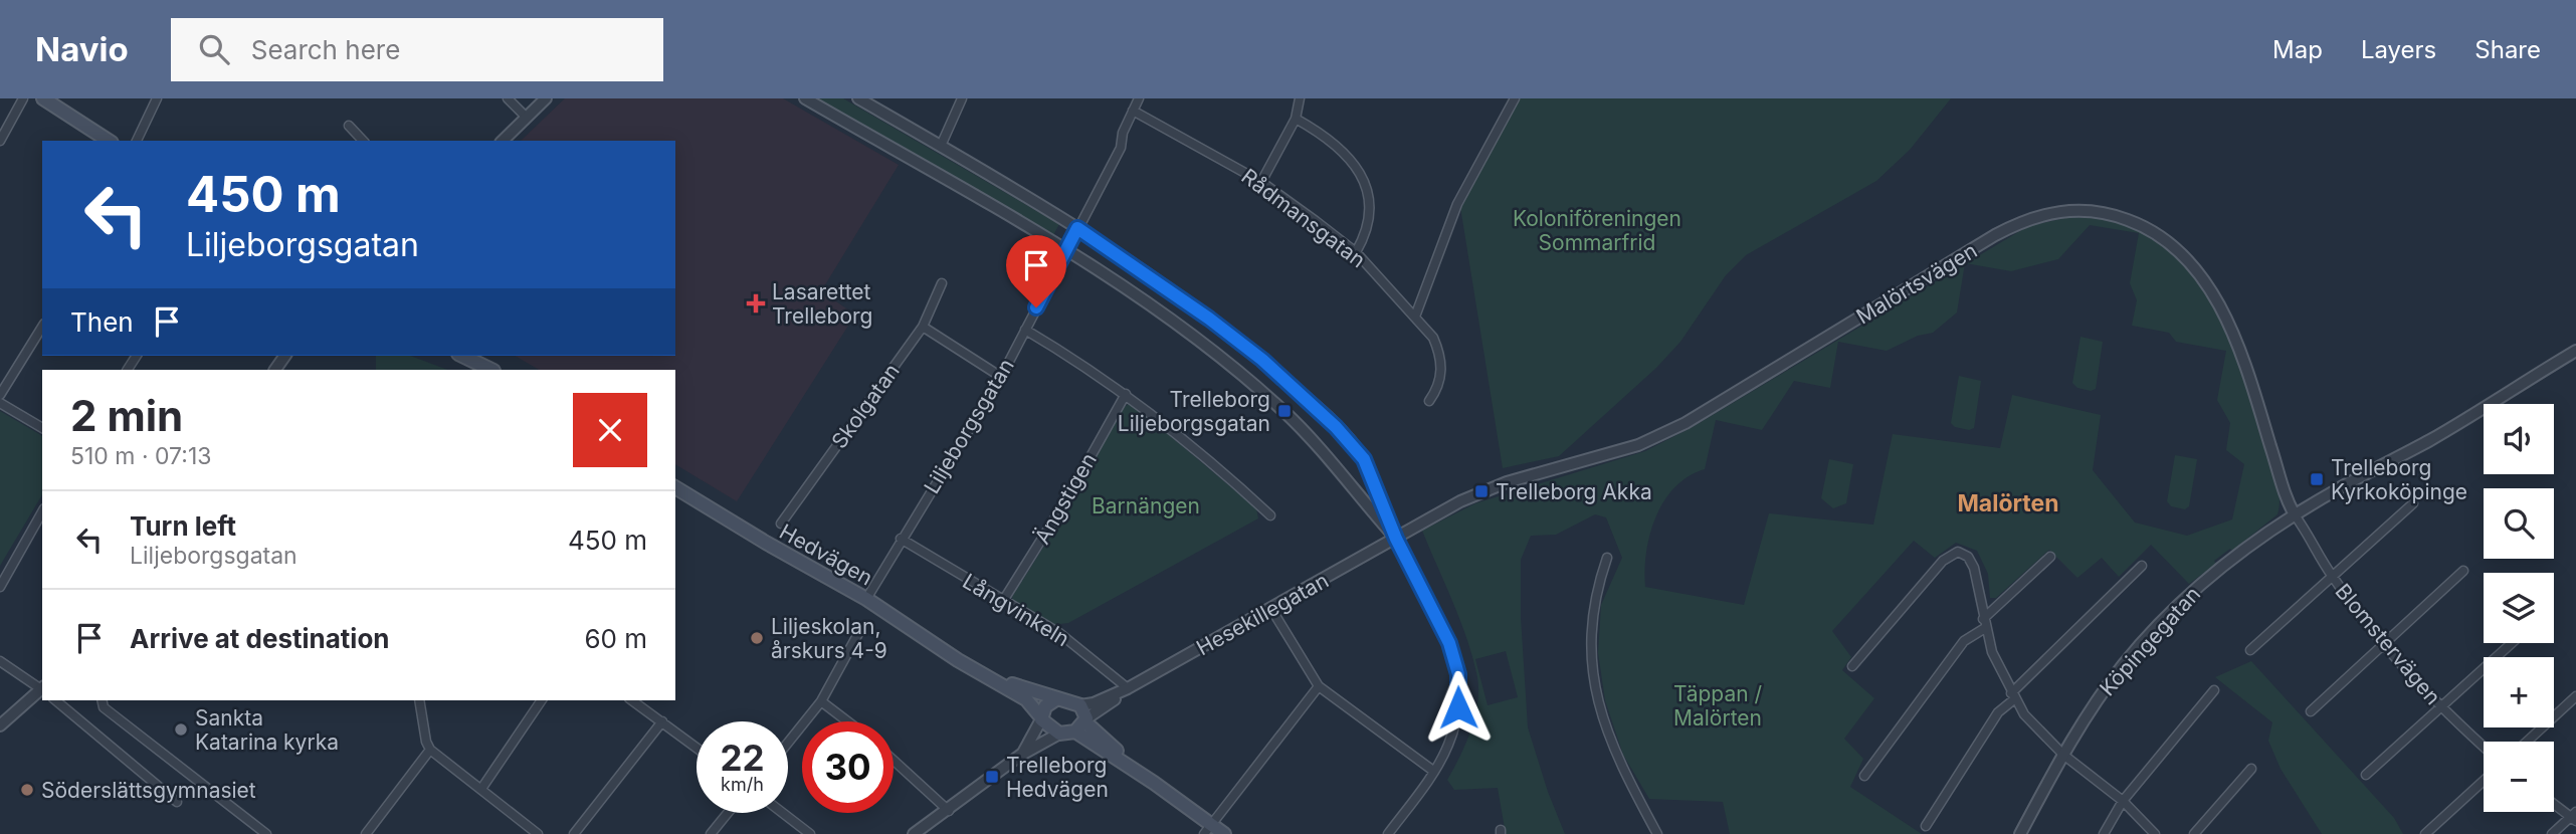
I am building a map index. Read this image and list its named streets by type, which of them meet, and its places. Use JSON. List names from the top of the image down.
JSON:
{
  "streets": {
    "main road": ["Hedvägen"],
    "street": [
      "Rådmansgatan",
      "Malörtsvägen",
      "Skolgatan",
      "Liljeborgsgatan",
      "Ängstigen",
      "Långvinkeln",
      "Hesekillegatan",
      "Köpingegatan",
      "Blomstervägen"
    ]
  },
  "crossings": [
    ["Rådmansgatan", "Liljeborgsgatan"],
    ["Malörtsvägen", "Hesekillegatan"],
    ["Malörtsvägen", "Köpingegatan"],
    ["Malörtsvägen", "Blomstervägen"],
    ["Liljeborgsgatan", "Hedvägen"],
    ["Liljeborgsgatan", "Långvinkeln"],
    ["Ängstigen", "Långvinkeln"],
    ["Hedvägen", "Hesekillegatan"],
    ["Långvinkeln", "Hesekillegatan"],
    ["Köpingegatan", "Blomstervägen"]
  ],
  "districts": ["Malörten"],
  "parks": ["Koloniföreningen Sommarfrid", "Barnängen", "Täppan / Malörten"],
  "places": {
    "health": ["Lasarettet Trelleborg"],
    "transit": [
      "Trelleborg Liljeborgsgatan",
      "Trelleborg Kyrkoköpinge",
      "Trelleborg Akka",
      "Trelleborg Hedvägen"
    ],
    "other": ["Liljeskolan, årskurs 4-9", "Sankta Katarina kyrka", "Söderslättsgymnasiet"]
  },
  "page": {
    "header": "Navio",
    "search": "Search here",
    "nav": ["Map", "Layers", "Share"],
    "turn": ["450 m", "Liljeborgsgatan"],
    "then": "Then",
    "heading": ["2 min", "510 m · 07:13"],
    "map_buttons": ["+", "−"],
    "list": [
      {
        "name": "Turn left",
        "note": "Liljeborgsgatan",
        "value": "450 m"
      },
      {
        "name": "Arrive at destination",
        "value": "60 m"
      }
    ],
    "speed": "22 km/h",
    "limit": "30"
  }
}
